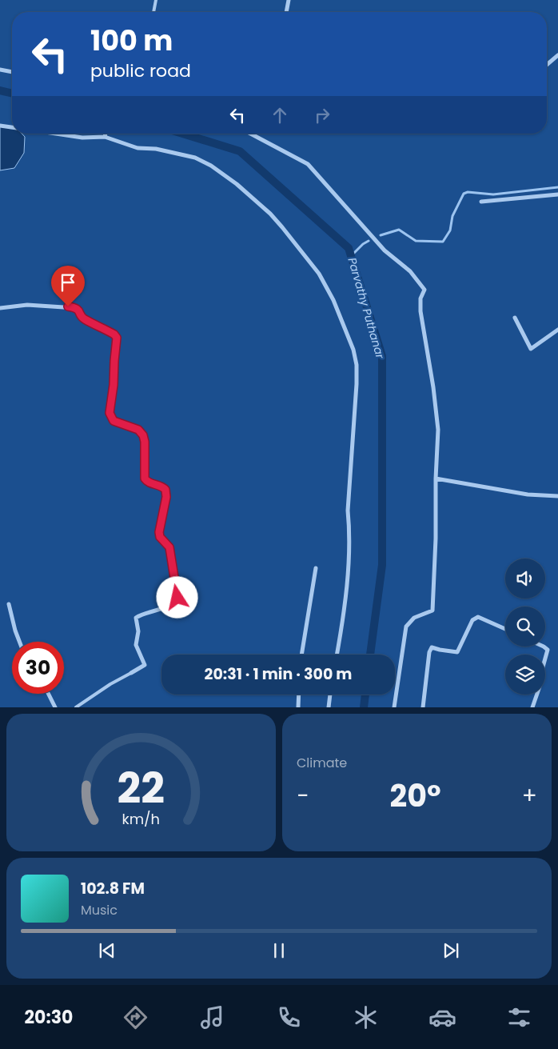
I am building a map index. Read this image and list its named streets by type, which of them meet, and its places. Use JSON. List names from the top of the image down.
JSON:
{
  "water": ["Parvathy Puthanar"],
  "page": {
    "turn": ["100 m", "public road"],
    "limit": "30",
    "trip": "20:31 · 1 min · 300 m",
    "tile": "Climate",
    "heat": ["−", "20°", "+"],
    "song": ["102.8 FM", "Music"],
    "tabs": "20:30",
    "gauge": ["22", "km/h"]
  }
}
